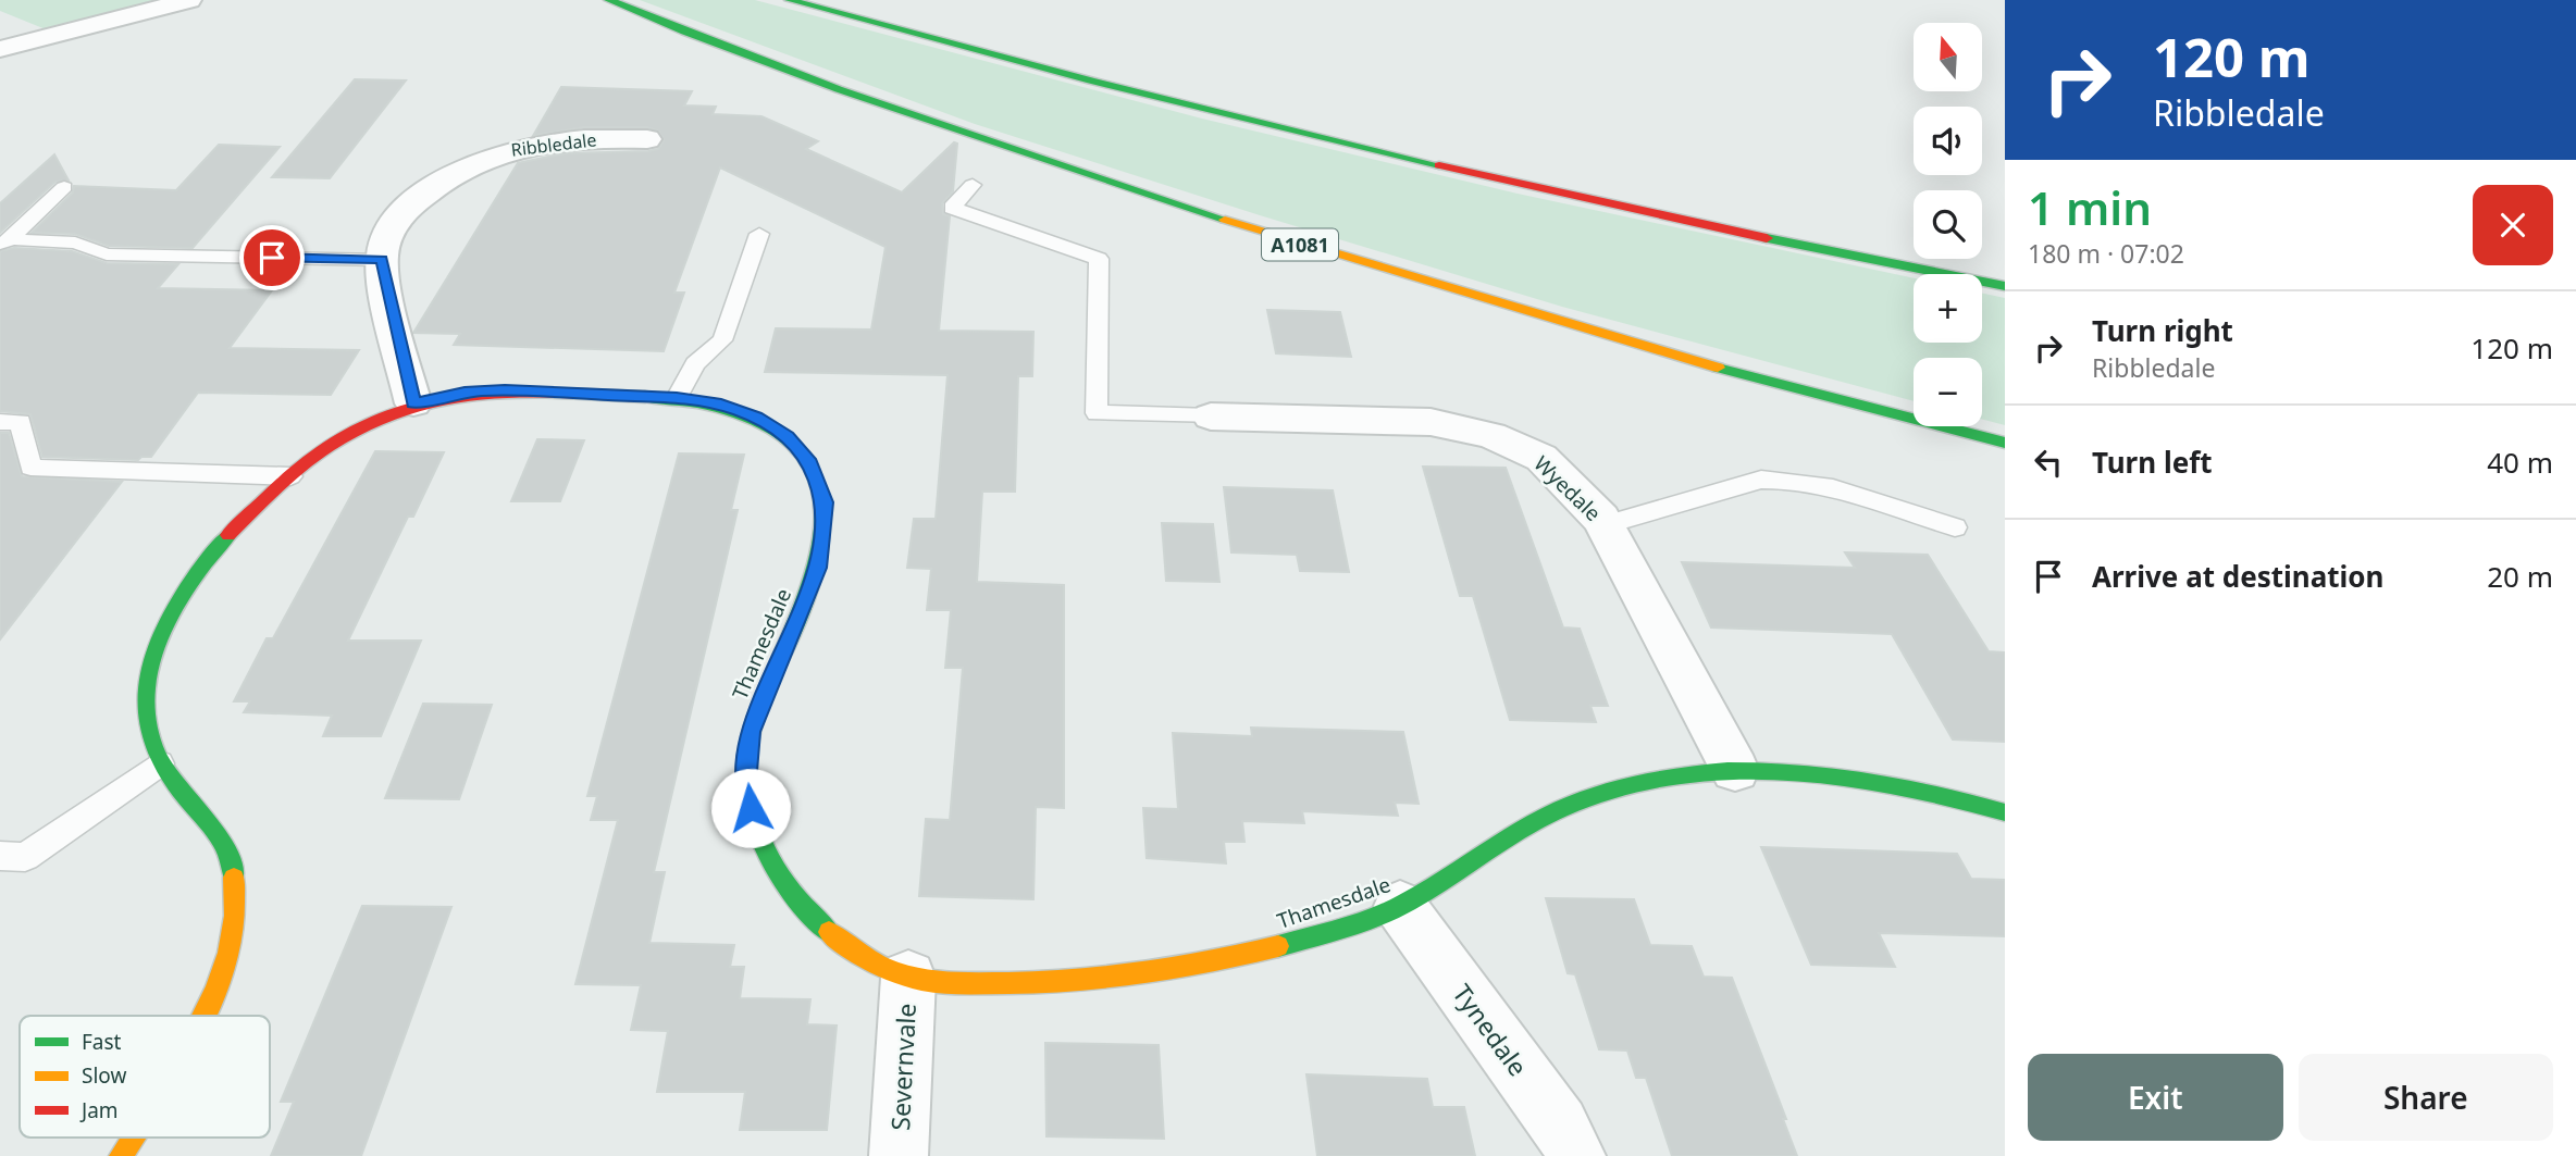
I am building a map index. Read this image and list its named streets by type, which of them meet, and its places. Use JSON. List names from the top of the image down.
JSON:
{
  "streets": {
    "main road": ["A1081", "Thamesdale"],
    "street": [
      "Ribbledale",
      "Wyedale",
      "Tynedale",
      "Severnvale"
    ]
  },
  "crossings": [
    ["Wyedale", "Thamesdale"],
    ["Thamesdale", "Tynedale"],
    ["Thamesdale", "Severnvale"]
  ],
  "legend": ["Fast", "Slow", "Jam"],
  "north": "top",
  "page": {
    "turn": ["120 m", "Ribbledale"],
    "map_buttons": ["+", "−"],
    "heading": ["1 min", "180 m · 07:02"],
    "list": [
      {
        "name": "Turn right",
        "note": "Ribbledale",
        "value": "120 m"
      },
      {
        "name": "Turn left",
        "value": "40 m"
      },
      {
        "name": "Arrive at destination",
        "value": "20 m"
      }
    ],
    "buttons": ["Exit", "Share"]
  }
}
